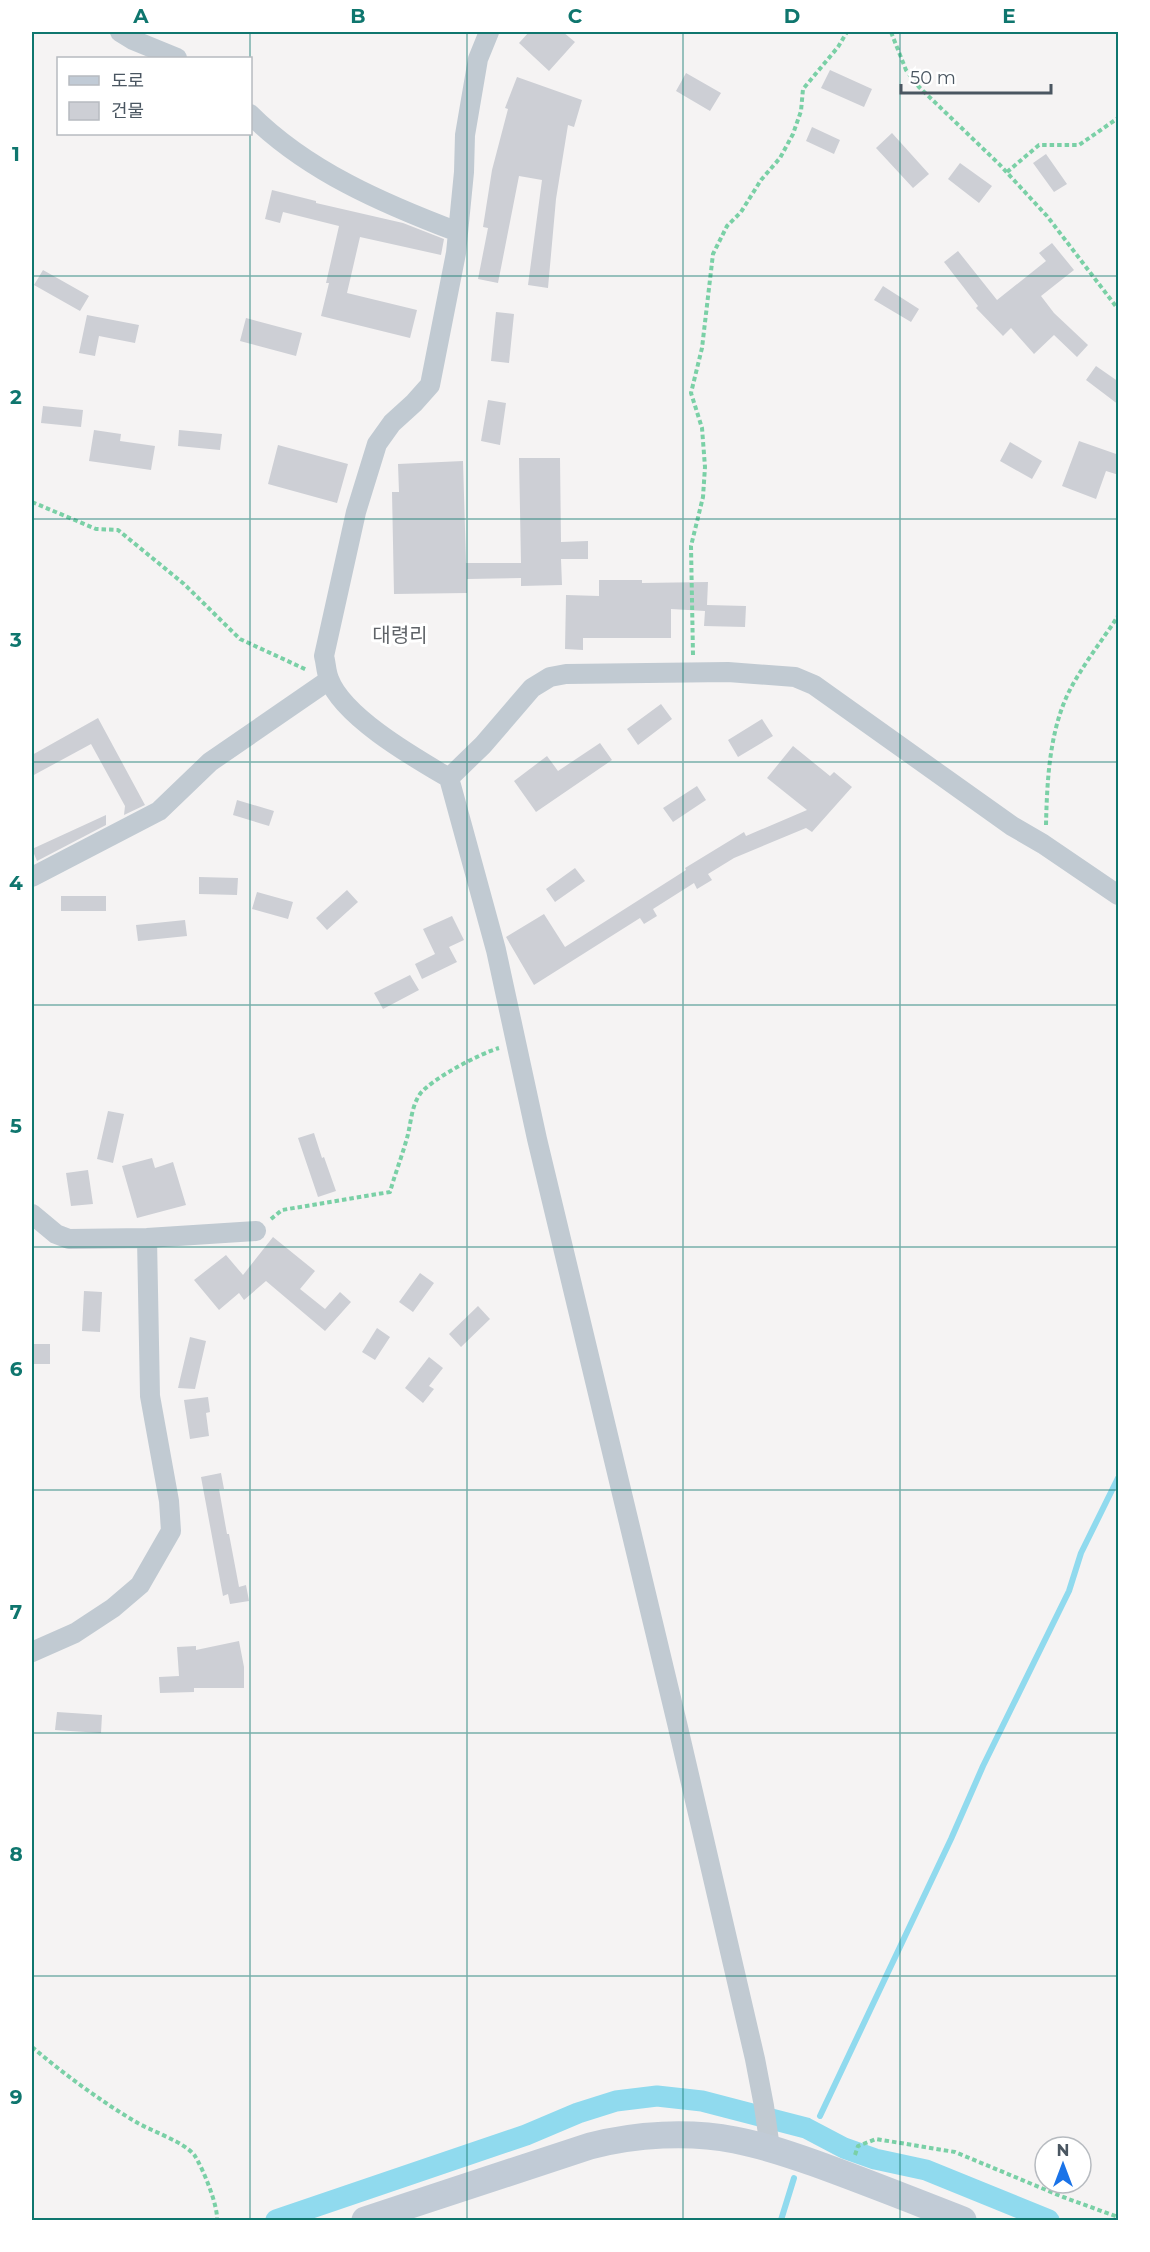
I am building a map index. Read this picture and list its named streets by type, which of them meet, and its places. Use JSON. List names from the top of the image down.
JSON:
{
  "districts": ["대령리"],
  "legend": ["도로", "건물"],
  "scale_bar": "50 m",
  "north": "top",
  "grid": {
    "columns": [
      "A",
      "B",
      "C",
      "D",
      "E"
    ],
    "rows": [
      "1",
      "2",
      "3",
      "4",
      "5",
      "6",
      "7",
      "8",
      "9"
    ]
  }
}
